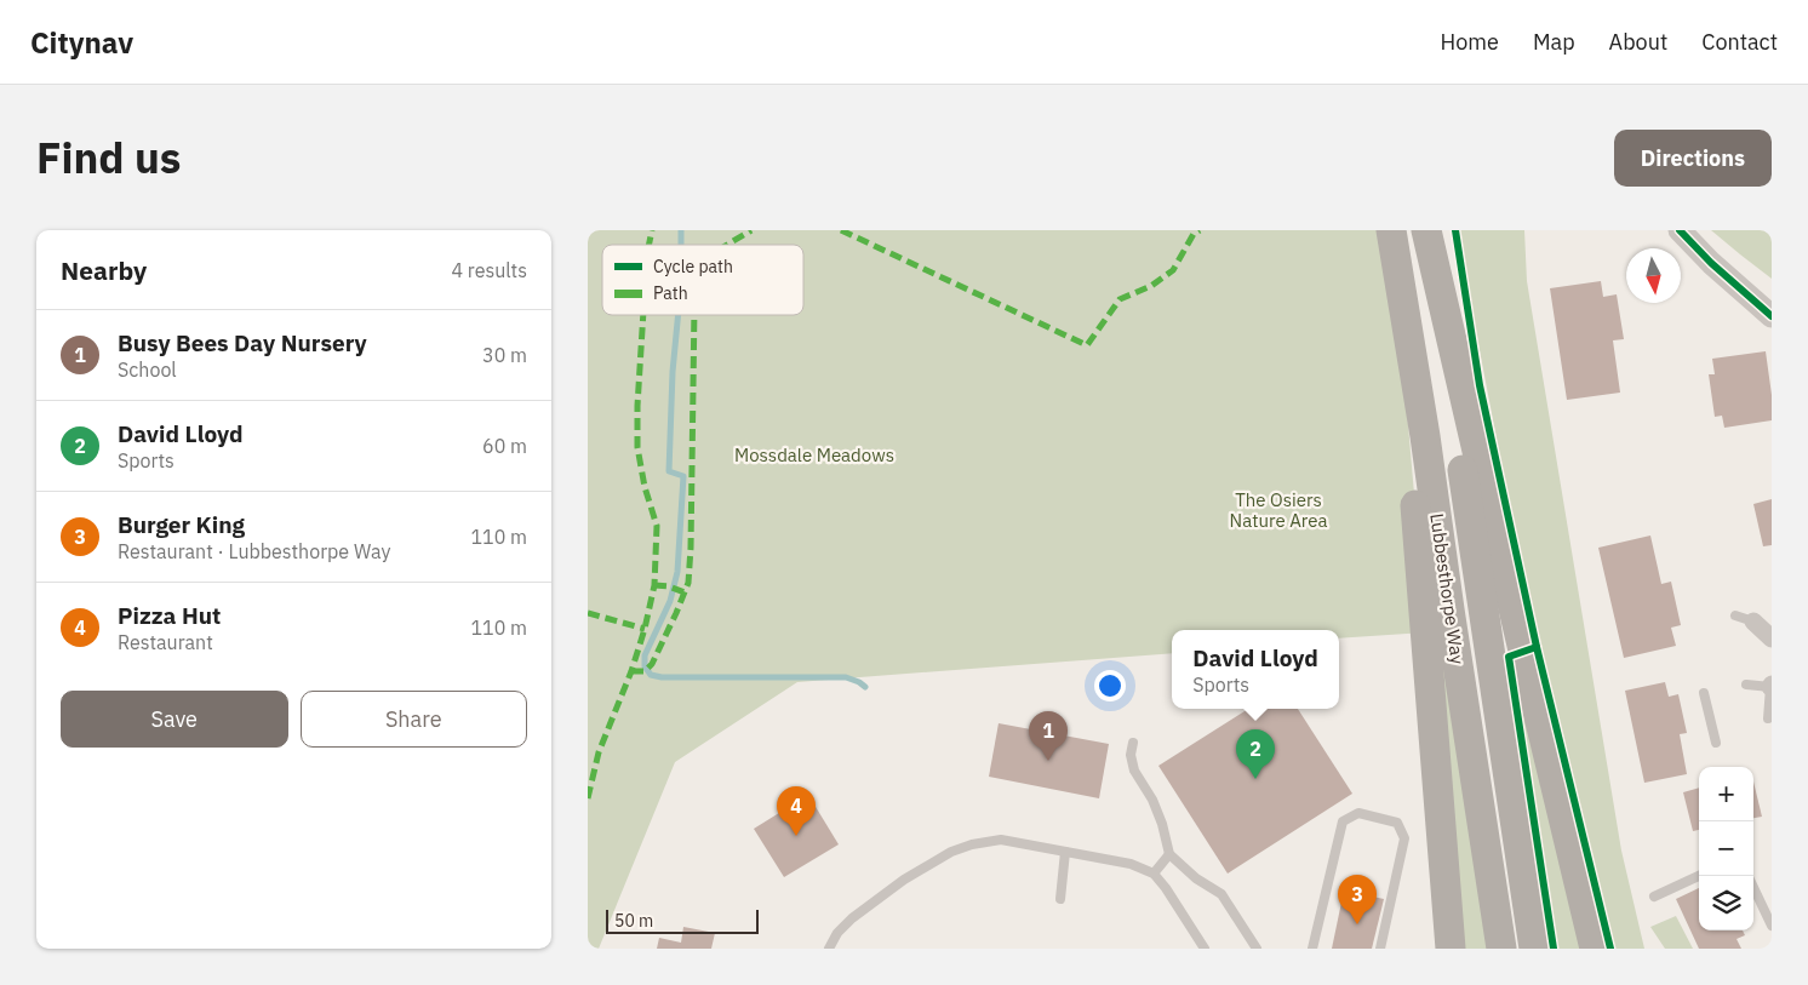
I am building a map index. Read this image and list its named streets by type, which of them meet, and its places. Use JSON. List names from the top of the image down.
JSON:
{
  "streets": {
    "highway": ["Lubbesthorpe Way"]
  },
  "parks": ["Mossdale Meadows", "The Osiers Nature Area"],
  "legend": ["Cycle path", "Path"],
  "scale_bar": "50 m",
  "north": "bottom",
  "page": {
    "header": "Citynav",
    "nav": [
      "Home",
      "Map",
      "About",
      "Contact"
    ],
    "title": "Find us",
    "buttons": [
      "Directions",
      ["Save", "Share"]
    ],
    "heading": ["Nearby", "4 results"],
    "list": [
      {
        "mark": "1",
        "name": "Busy Bees Day Nursery",
        "note": "School",
        "value": "30 m"
      },
      {
        "mark": "2",
        "name": "David Lloyd",
        "note": "Sports",
        "value": "60 m"
      },
      {
        "mark": "3",
        "name": "Burger King",
        "note": "Restaurant · Lubbesthorpe Way",
        "value": "110 m"
      },
      {
        "mark": "4",
        "name": "Pizza Hut",
        "note": "Restaurant",
        "value": "110 m"
      }
    ],
    "popup": ["David Lloyd", "Sports"],
    "pins": [
      "1",
      "2",
      "4",
      "3"
    ],
    "map_buttons": ["+", "−"],
    "scale": "50 m"
  }
}
